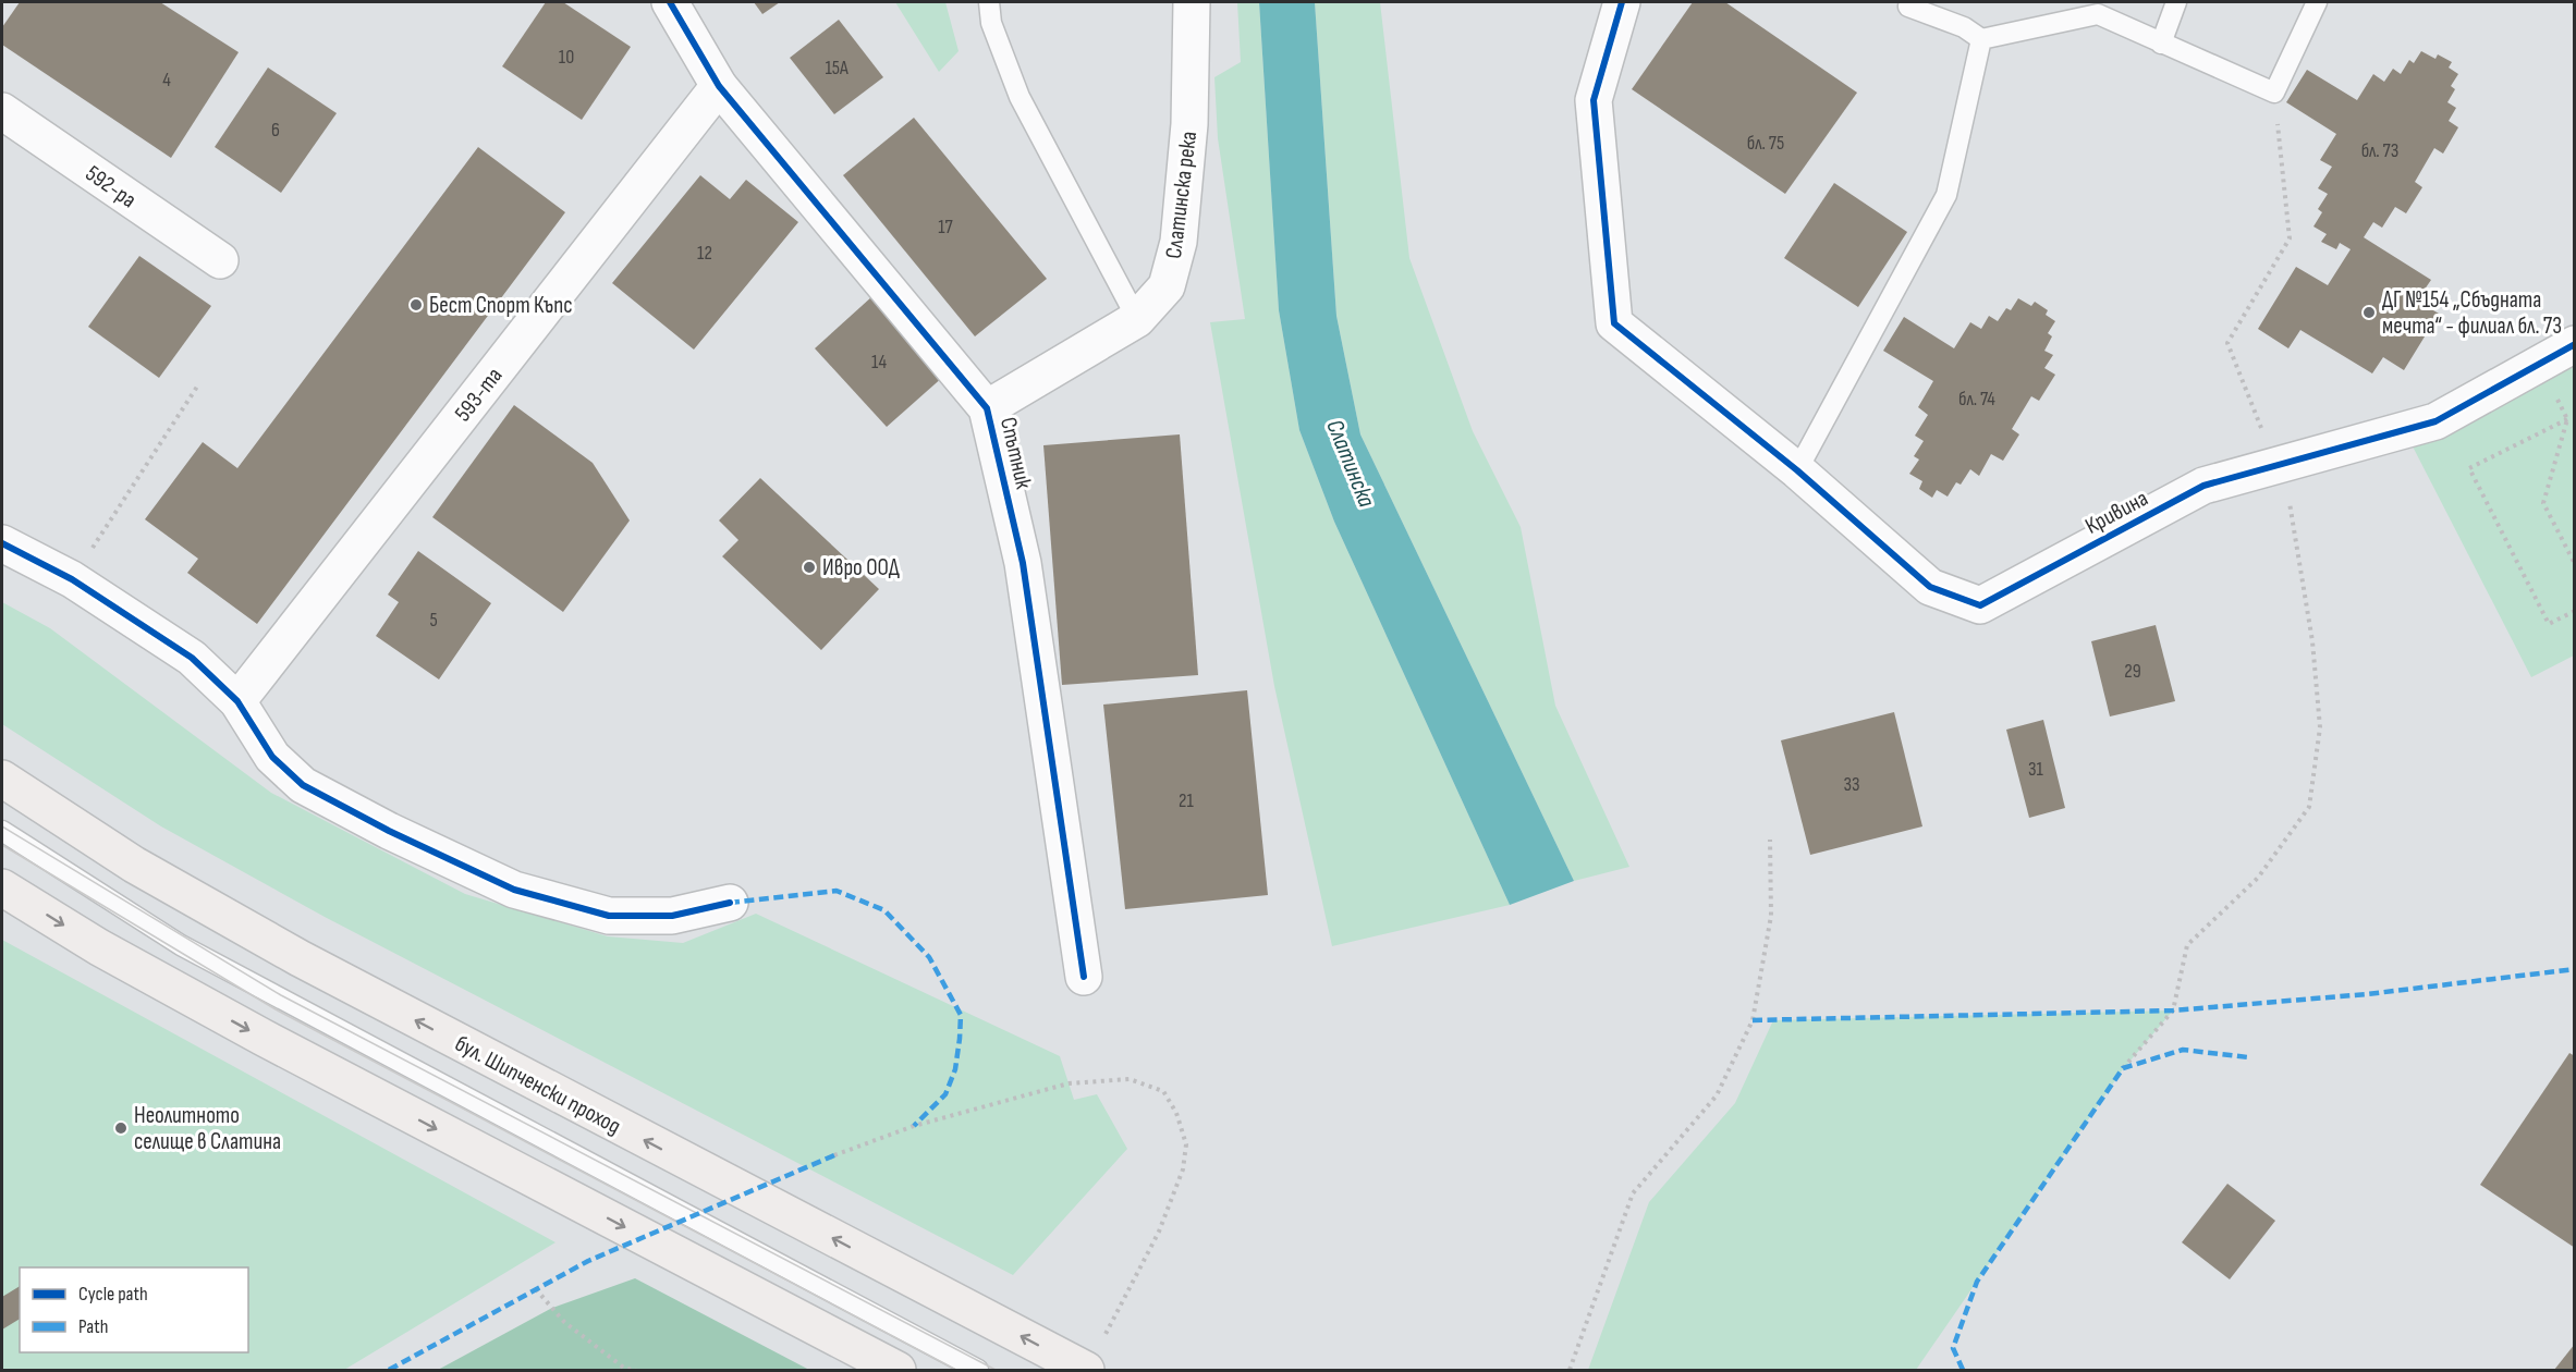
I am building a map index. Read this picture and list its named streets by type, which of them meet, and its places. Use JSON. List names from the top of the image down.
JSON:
{
  "streets": {
    "main road": ["бул. Шипченски проход"],
    "street": [
      "592-ра",
      "Слатинска река",
      "593-та",
      "Спътник",
      "Кривина"
    ]
  },
  "crossings": [
    ["Слатинска река", "Спътник"],
    ["593-та", "Спътник"]
  ],
  "water": ["Слатинска"],
  "places": [
    "Бест Спорт Къпс",
    "ДГ №154 „Сбъдната мечта“ - филиал бл. 73",
    "Ивро ООД",
    "Неолитното селище в Слатина"
  ],
  "house_numbers": [
    "10",
    "15А",
    "4",
    "6",
    "бл. 75",
    "бл. 73",
    "17",
    "12",
    "14",
    "бл. 74",
    "5",
    "29",
    "31",
    "33",
    "21"
  ],
  "legend": ["Cycle path", "Path"]
}
